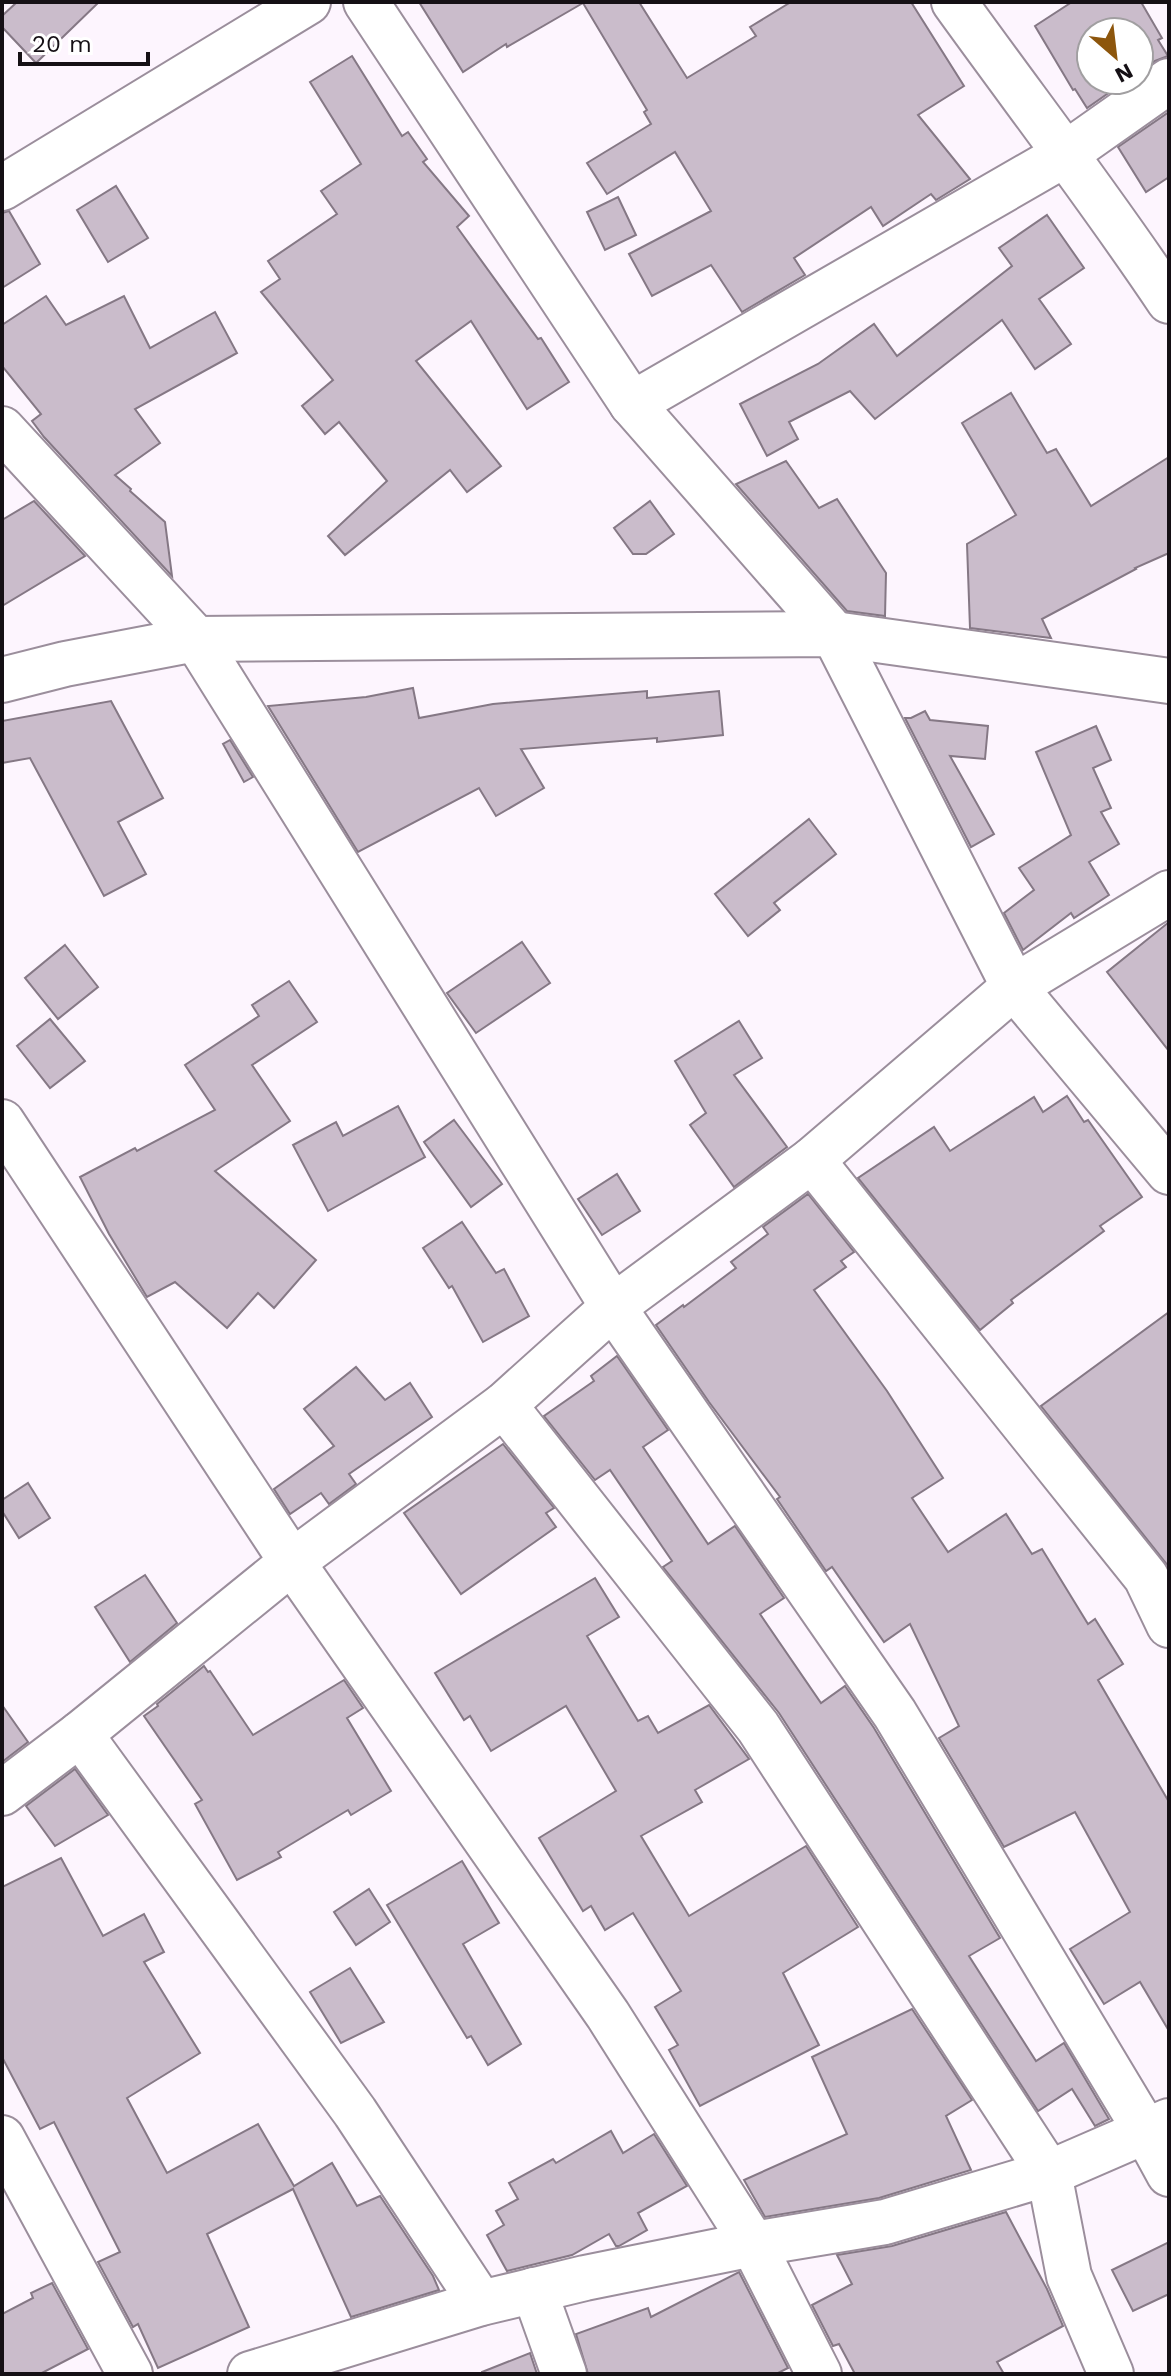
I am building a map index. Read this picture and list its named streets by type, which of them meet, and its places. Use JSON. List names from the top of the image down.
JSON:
{
  "scale_bar": "20 m",
  "north": "bottom right"
}
